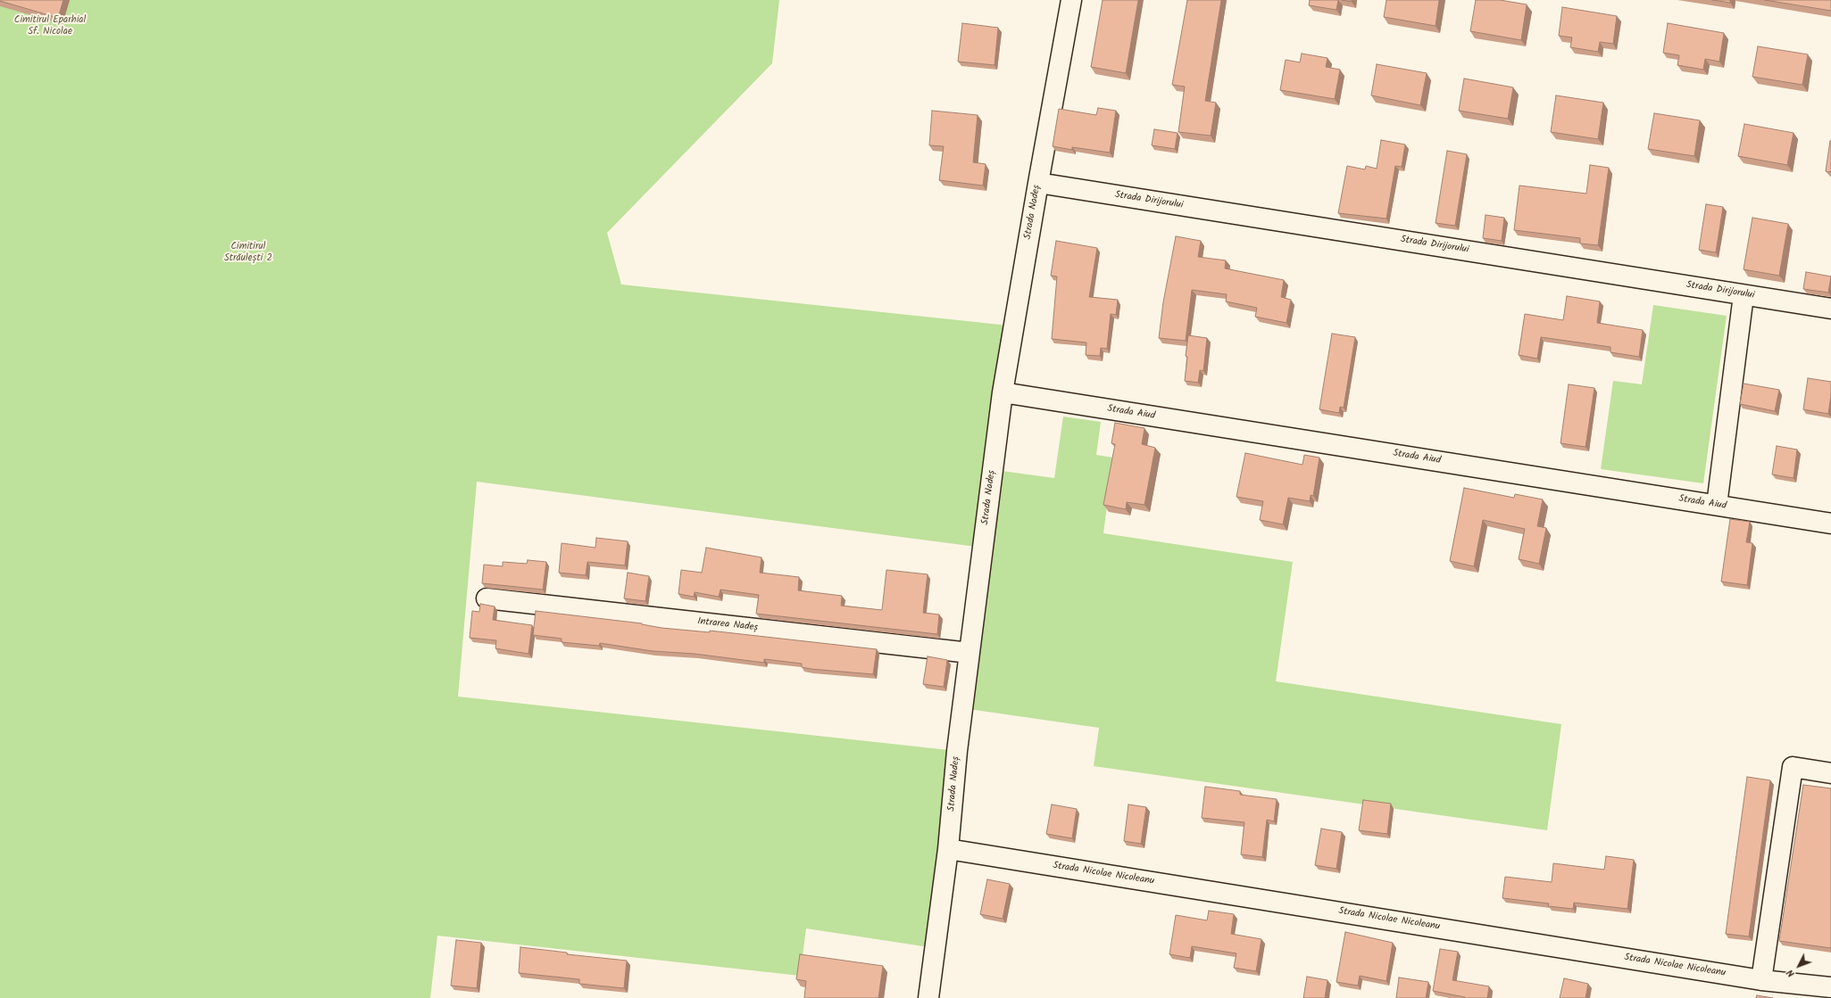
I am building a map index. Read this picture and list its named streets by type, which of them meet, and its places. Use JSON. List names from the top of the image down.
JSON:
{
  "streets": {
    "street": [
      "Strada Dirijorului",
      "Strada Nadeș",
      "Strada Aiud",
      "Intrarea Nadeș",
      "Strada Nicolae Nicoleanu"
    ]
  },
  "crossings": [
    ["Strada Dirijorului", "Strada Nadeș"],
    ["Strada Nadeș", "Strada Aiud"],
    ["Strada Nadeș", "Intrarea Nadeș"],
    ["Strada Nadeș", "Strada Nicolae Nicoleanu"]
  ],
  "parks": ["Cimitirul Eparhial Sf. Nicolae", "Cimitirul Străulești 2"],
  "north": "bottom left"
}
